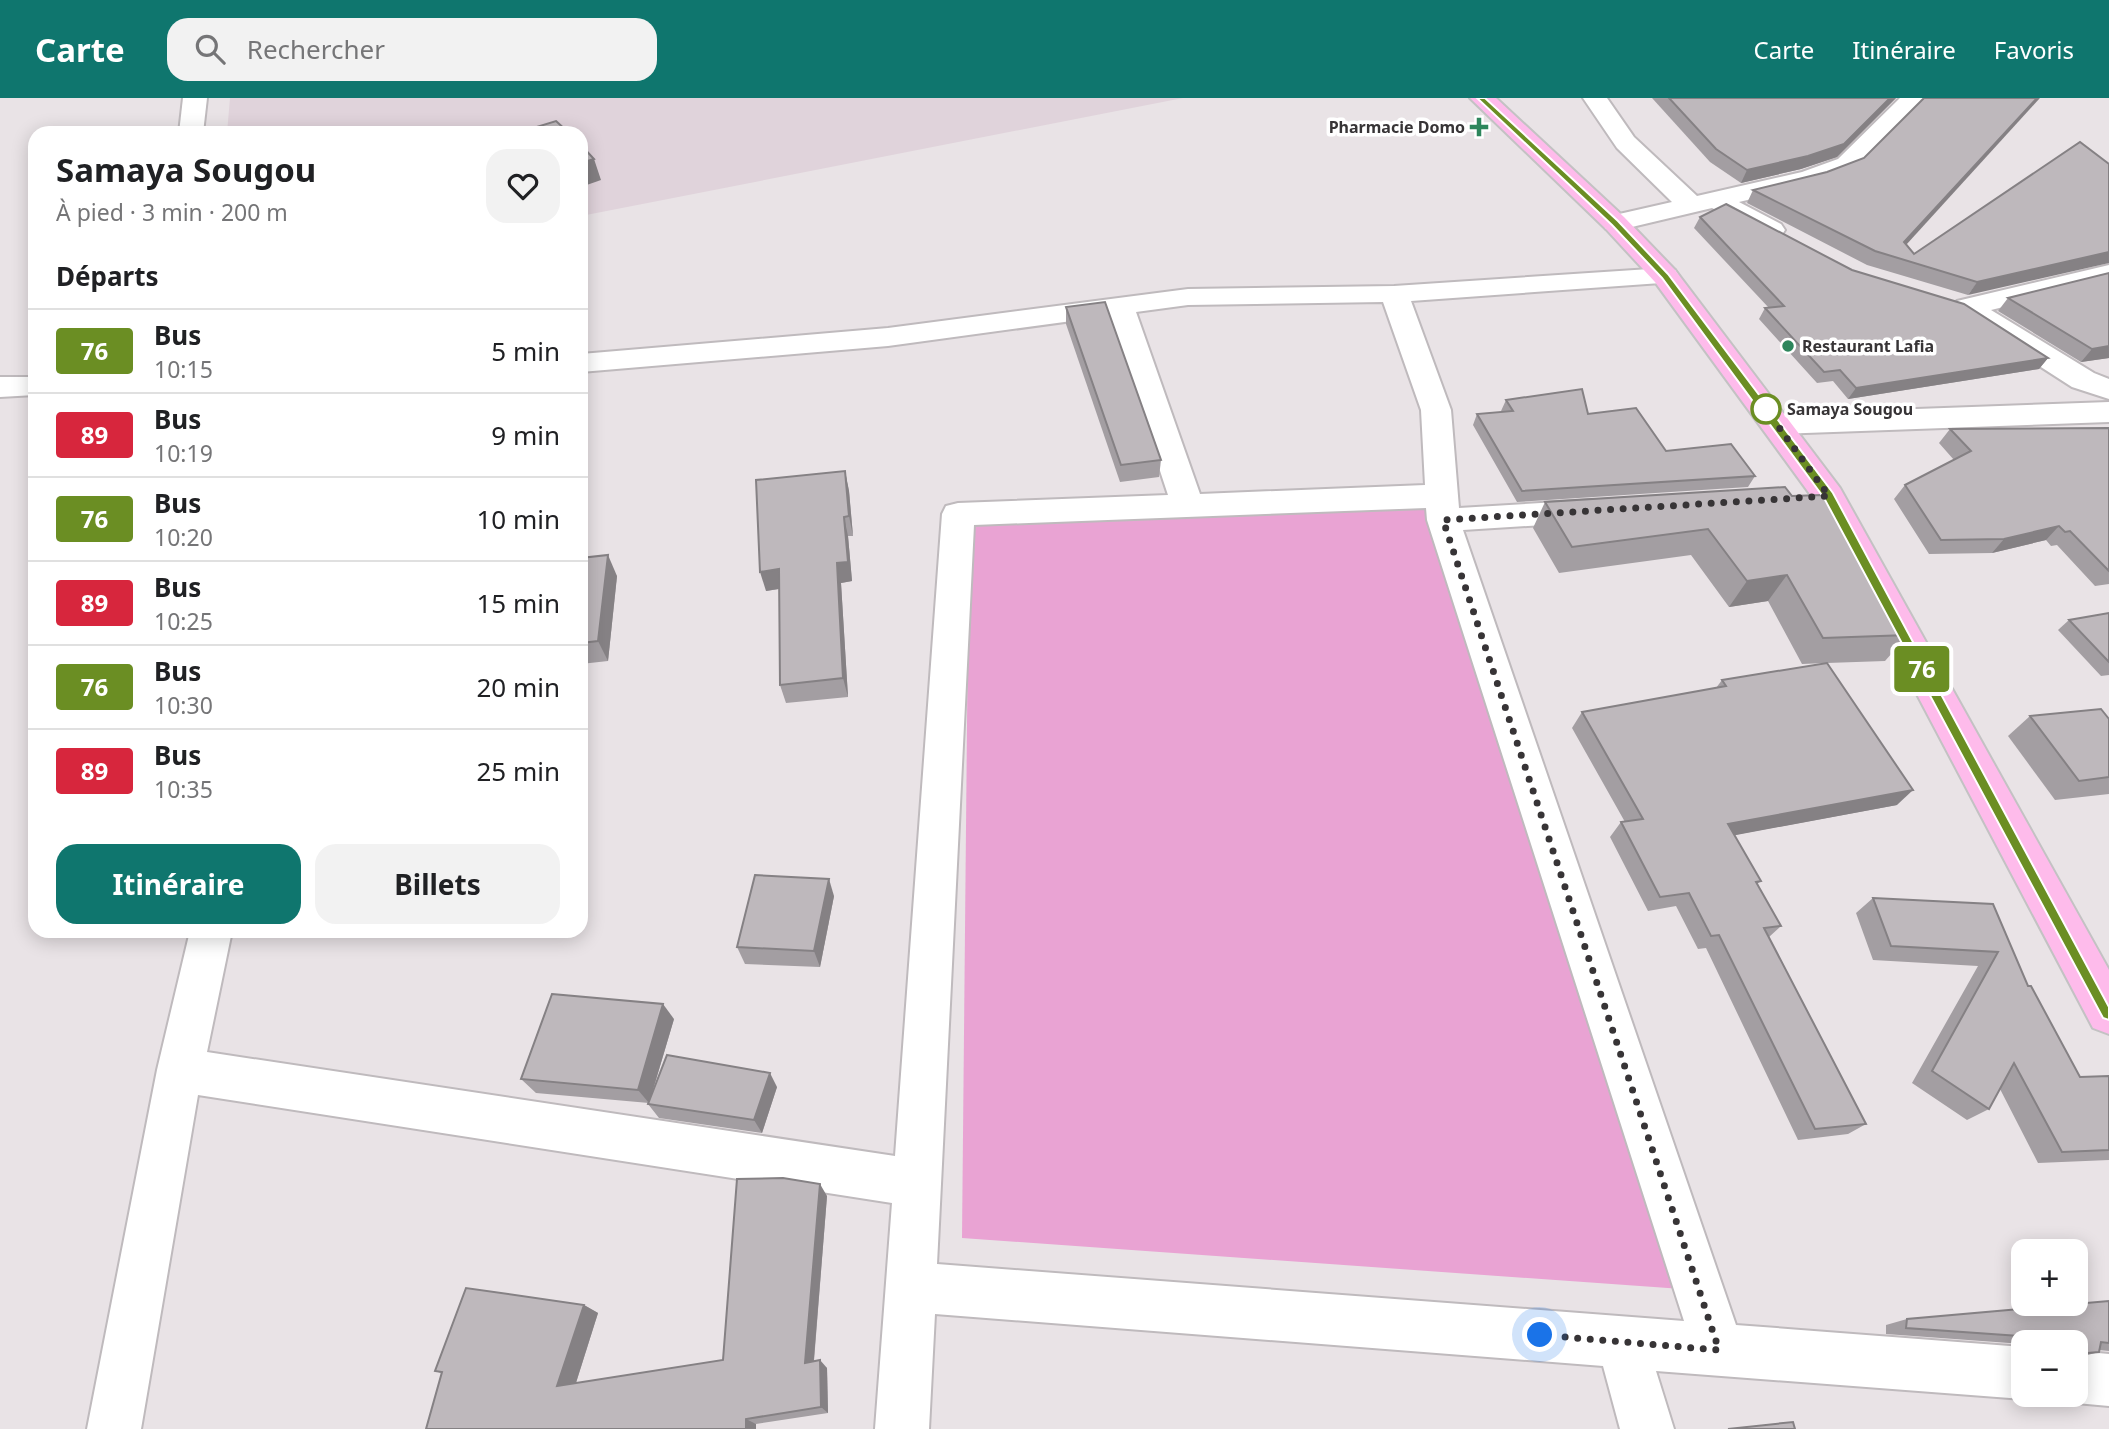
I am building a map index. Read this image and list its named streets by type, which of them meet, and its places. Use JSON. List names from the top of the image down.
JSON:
{
  "places": {
    "health": ["Pharmacie Domo"],
    "other": ["Restaurant Lafia", "Samaya Sougou"]
  },
  "lines": ["bus line 76"],
  "page": {
    "header": "Carte",
    "search": "Rechercher",
    "nav": ["Carte", "Itinéraire", "Favoris"],
    "on_map": "76",
    "heading": [
      ["Samaya Sougou", "À pied · 3 min · 200 m"],
      "Départs"
    ],
    "list": [
      {
        "mark": "76",
        "name": "Bus",
        "note": "10:15",
        "value": "5 min"
      },
      {
        "mark": "89",
        "name": "Bus",
        "note": "10:19",
        "value": "9 min"
      },
      {
        "mark": "76",
        "name": "Bus",
        "note": "10:20",
        "value": "10 min"
      },
      {
        "mark": "89",
        "name": "Bus",
        "note": "10:25",
        "value": "15 min"
      },
      {
        "mark": "76",
        "name": "Bus",
        "note": "10:30",
        "value": "20 min"
      },
      {
        "mark": "89",
        "name": "Bus",
        "note": "10:35",
        "value": "25 min"
      }
    ],
    "buttons": ["Itinéraire", "Billets"],
    "map_buttons": ["+", "−"]
  }
}
